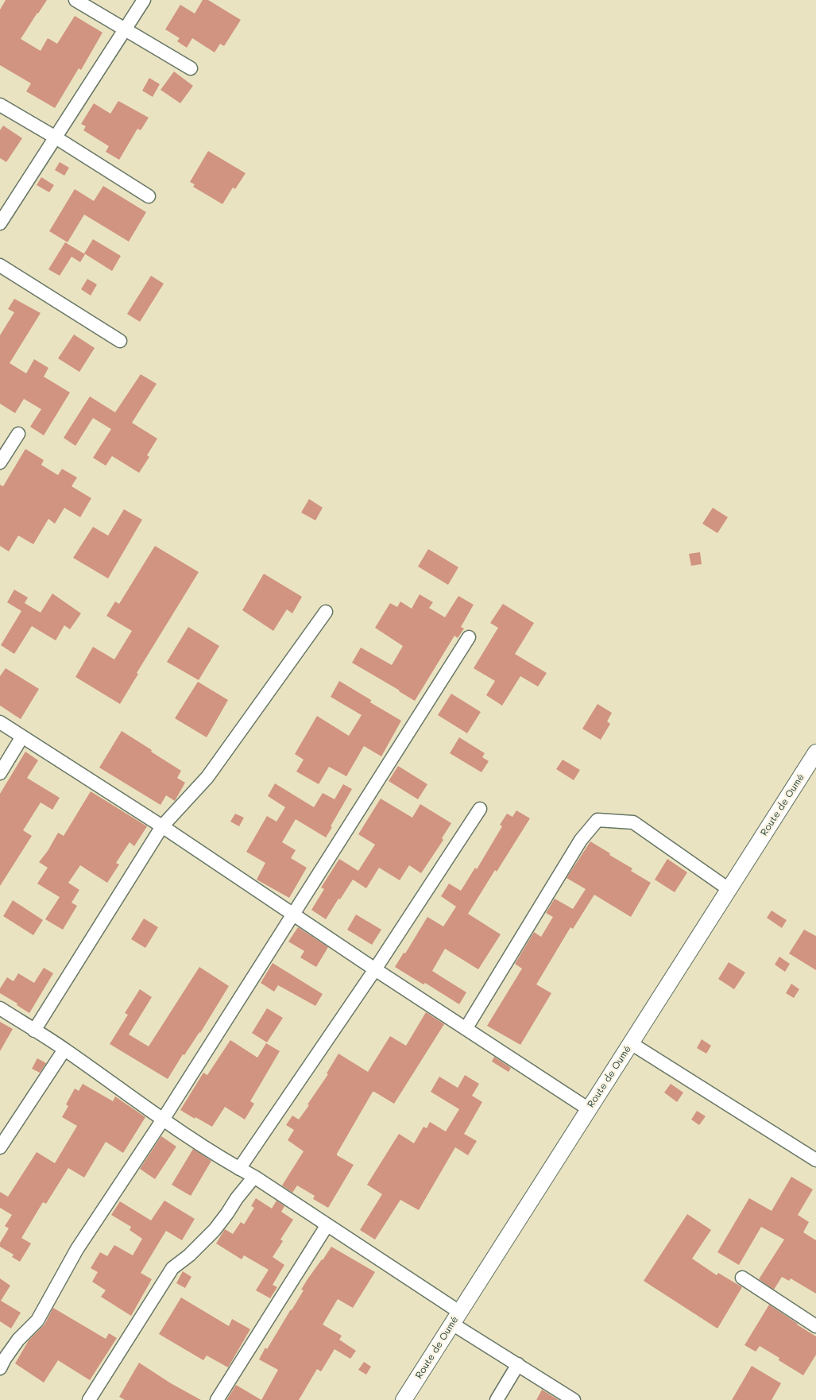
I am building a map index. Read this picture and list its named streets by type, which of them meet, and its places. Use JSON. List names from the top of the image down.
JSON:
{
  "streets": {
    "street": ["Route de Oumé"]
  }
}
